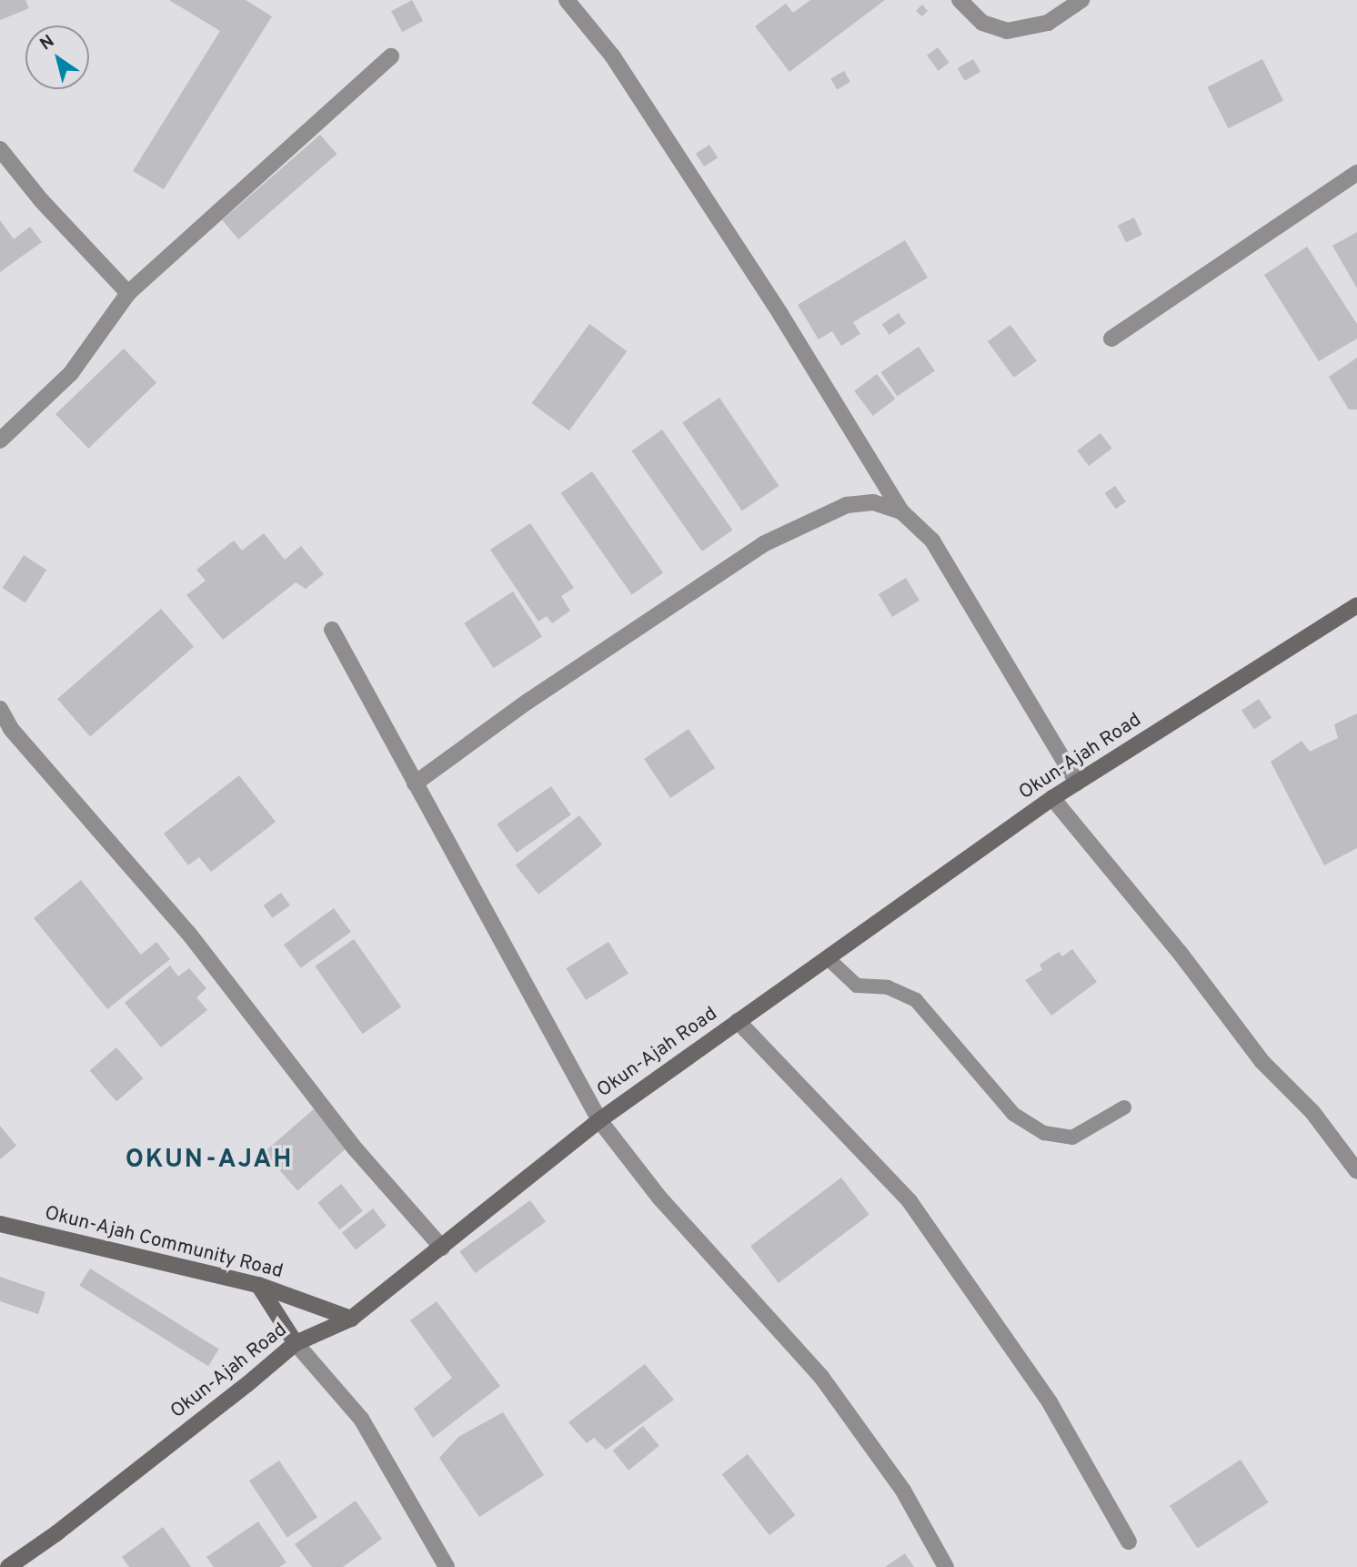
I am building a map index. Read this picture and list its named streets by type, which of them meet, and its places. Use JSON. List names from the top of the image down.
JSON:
{
  "streets": {
    "main road": ["Okun-Ajah Road", "Okun-Ajah Community Road"]
  },
  "crossings": [
    ["Okun-Ajah Road", "Okun-Ajah Community Road"]
  ],
  "districts": ["OKUN-AJAH"],
  "north": "top left"
}
